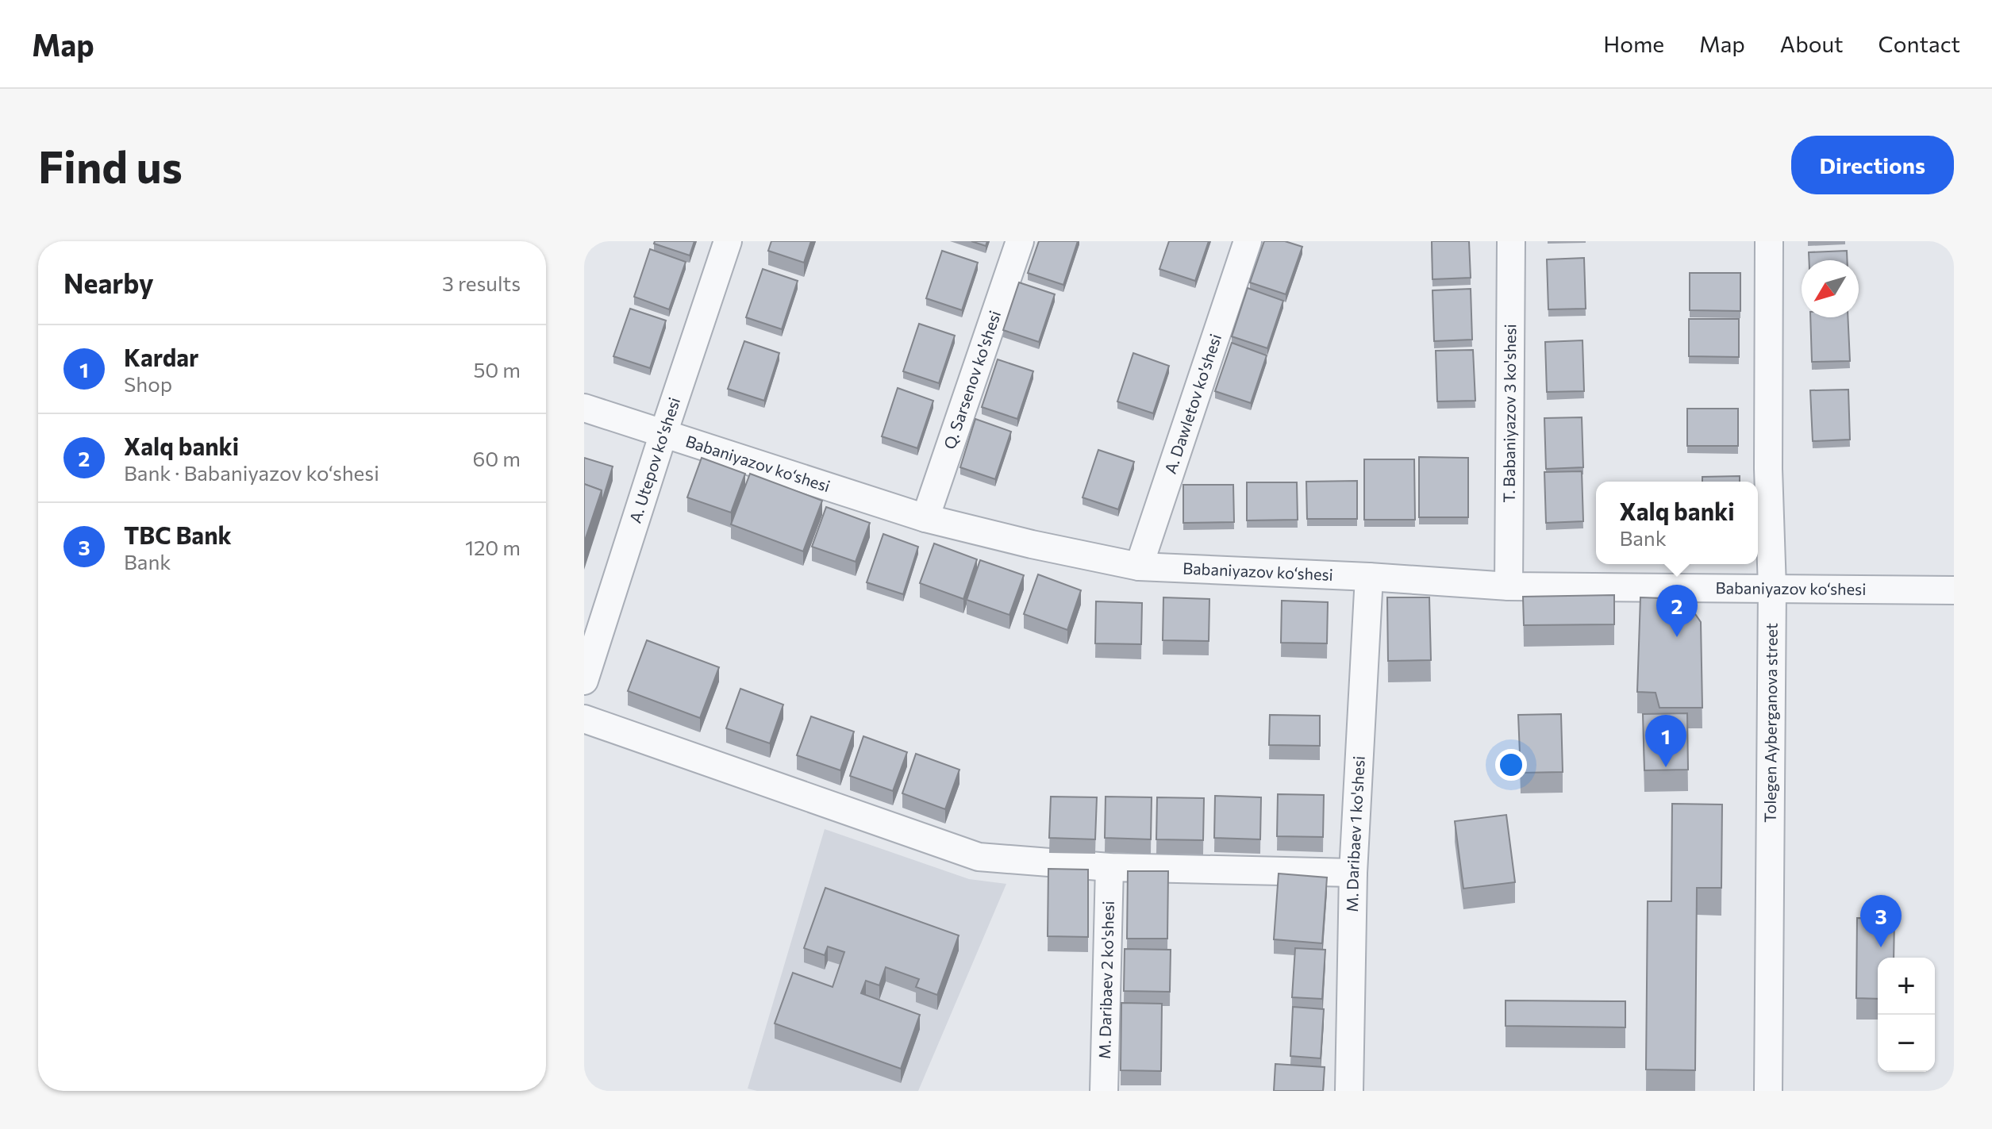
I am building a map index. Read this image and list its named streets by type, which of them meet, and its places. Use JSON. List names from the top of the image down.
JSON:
{
  "streets": {
    "street": [
      "Q. Sarsenov ko'shesi",
      "A. Dawletov ko'shesi",
      "T. Babaniyazov 3 ko'shesi",
      "A. Utepov ko'shesi",
      "Babaniyazov ko‘shesi",
      "Tolegen Ayberganova street",
      "M. Daribaev 1 ko'shesi",
      "M. Daribaev 2 ko'shesi"
    ]
  },
  "crossings": [
    ["Q. Sarsenov ko'shesi", "Babaniyazov ko‘shesi"],
    ["A. Dawletov ko'shesi", "Babaniyazov ko‘shesi"],
    ["T. Babaniyazov 3 ko'shesi", "Babaniyazov ko‘shesi"],
    ["A. Utepov ko'shesi", "Babaniyazov ko‘shesi"],
    ["Babaniyazov ko‘shesi", "Tolegen Ayberganova street"],
    ["Babaniyazov ko‘shesi", "M. Daribaev 1 ko'shesi"]
  ],
  "north": "bottom left",
  "page": {
    "header": "Map",
    "nav": [
      "Home",
      "Map",
      "About",
      "Contact"
    ],
    "buttons": "Directions",
    "title": "Find us",
    "heading": ["Nearby", "3 results"],
    "list": [
      {
        "mark": "1",
        "name": "Kardar",
        "note": "Shop",
        "value": "50 m"
      },
      {
        "mark": "2",
        "name": "Xalq banki",
        "note": "Bank · Babaniyazov ko‘shesi",
        "value": "60 m"
      },
      {
        "mark": "3",
        "name": "TBC Bank",
        "note": "Bank",
        "value": "120 m"
      }
    ],
    "popup": ["Xalq banki", "Bank"],
    "pins": ["2", "1", "3"],
    "map_buttons": ["+", "−"]
  }
}
